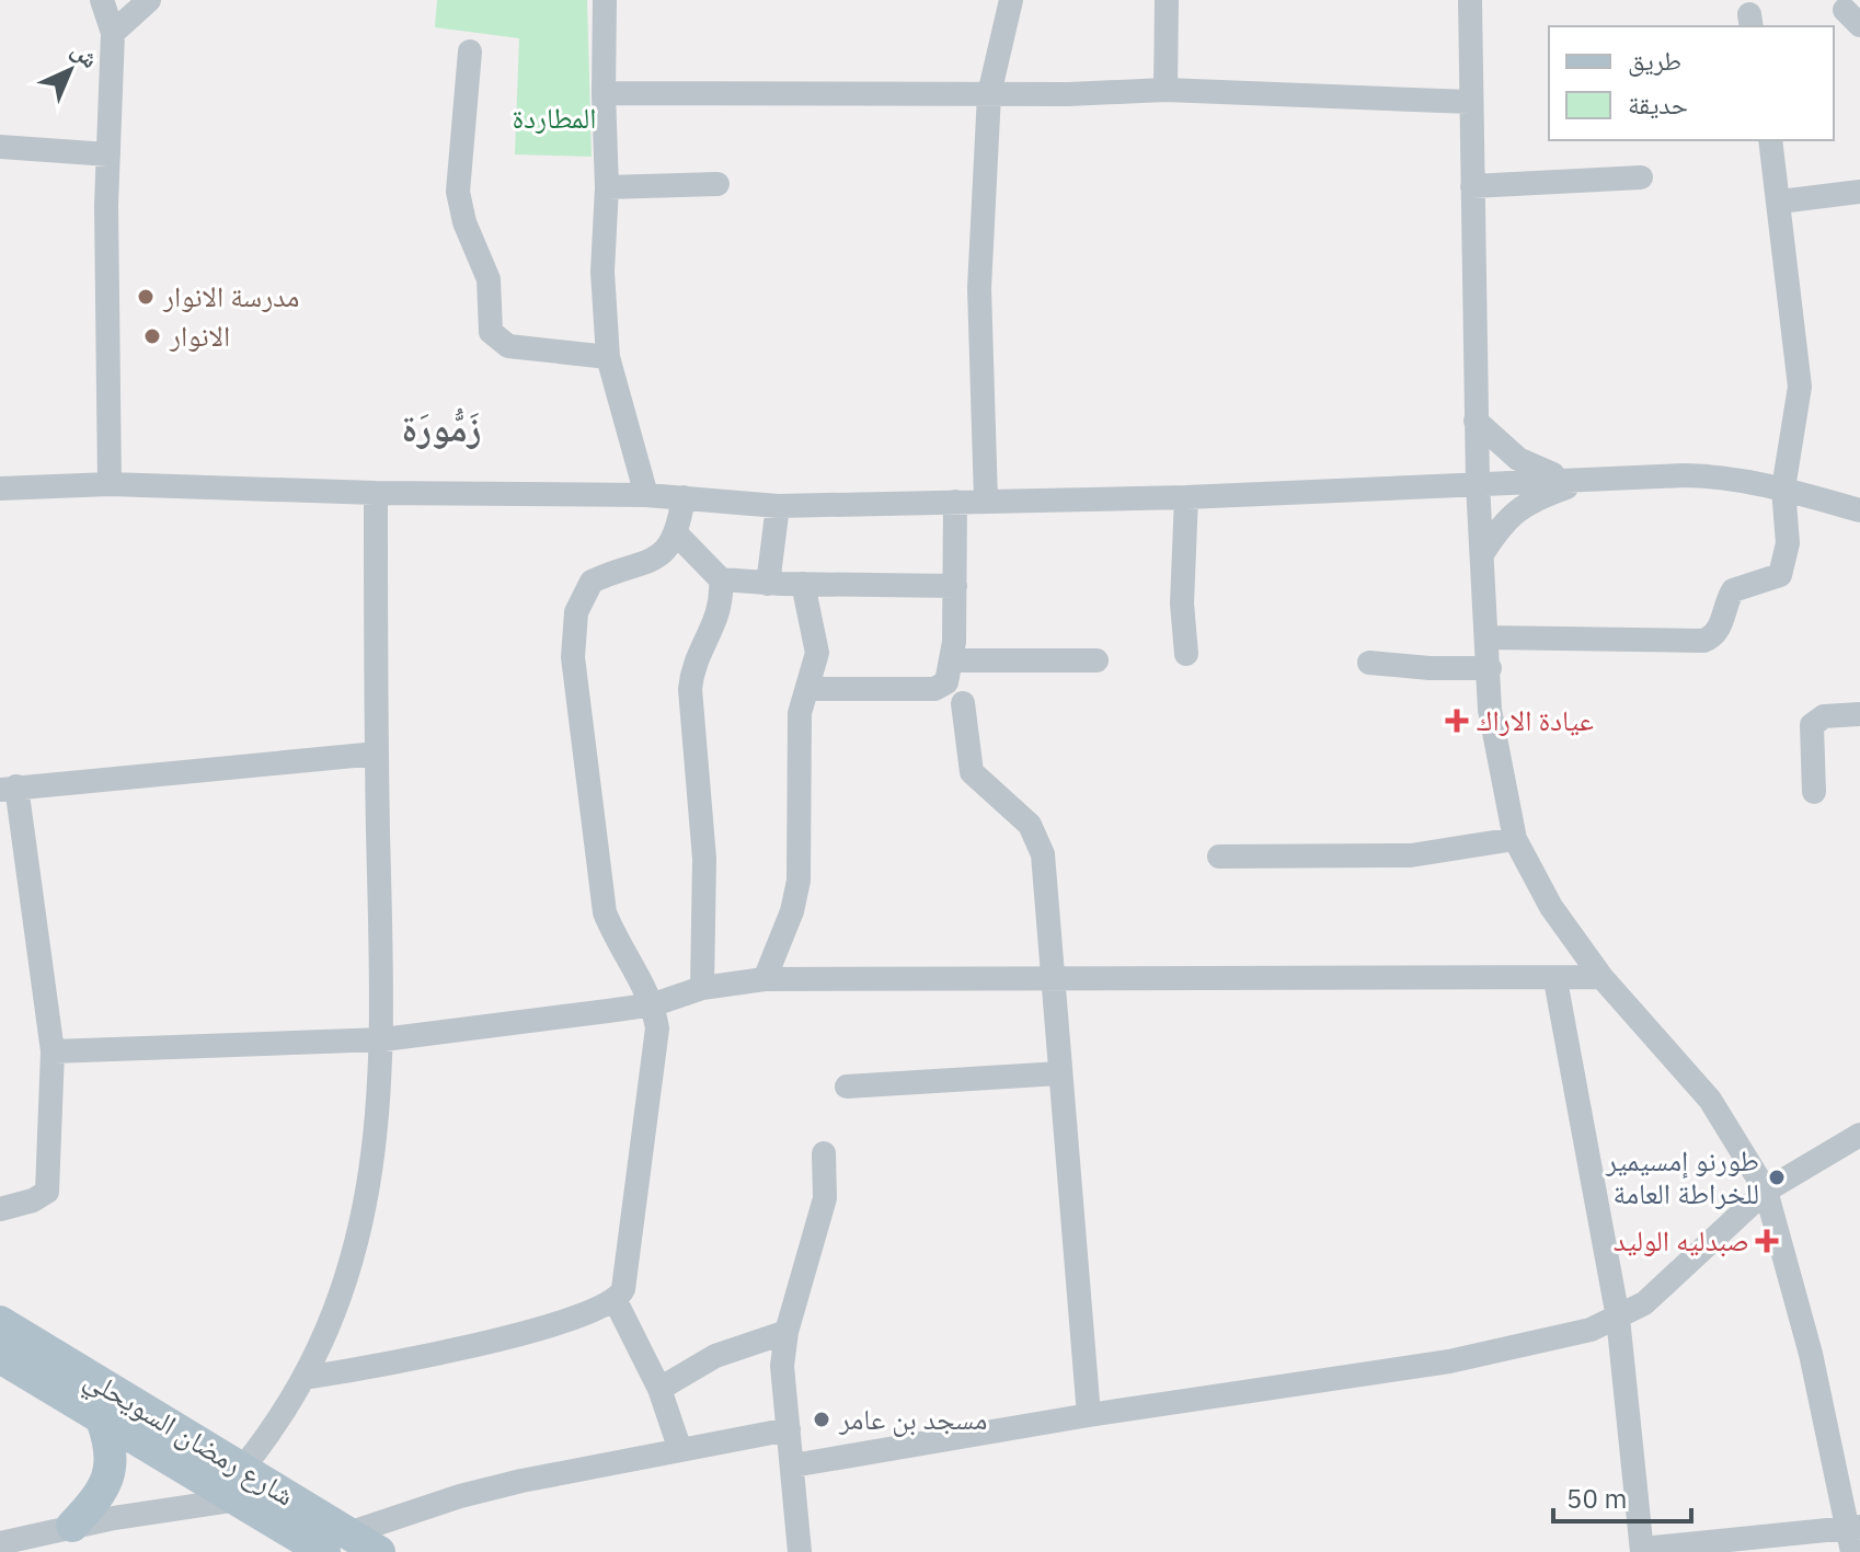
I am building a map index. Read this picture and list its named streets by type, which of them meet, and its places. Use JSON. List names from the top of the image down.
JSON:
{
  "streets": {
    "main road": ["شارع رمضان السويحلي"]
  },
  "districts": ["زَمُّورَة"],
  "parks": ["المطاردة"],
  "places": {
    "other": [
      "مدرسة الانوار",
      "الانوار",
      "طورنو إمسيمير للخراطة العامة",
      "مسجد بن عامر"
    ],
    "health": ["عيادة الاراك", "صبدليه الوليد"]
  },
  "legend": ["طريق", "حديقة"],
  "scale_bar": "50 m",
  "north": "top right"
}
